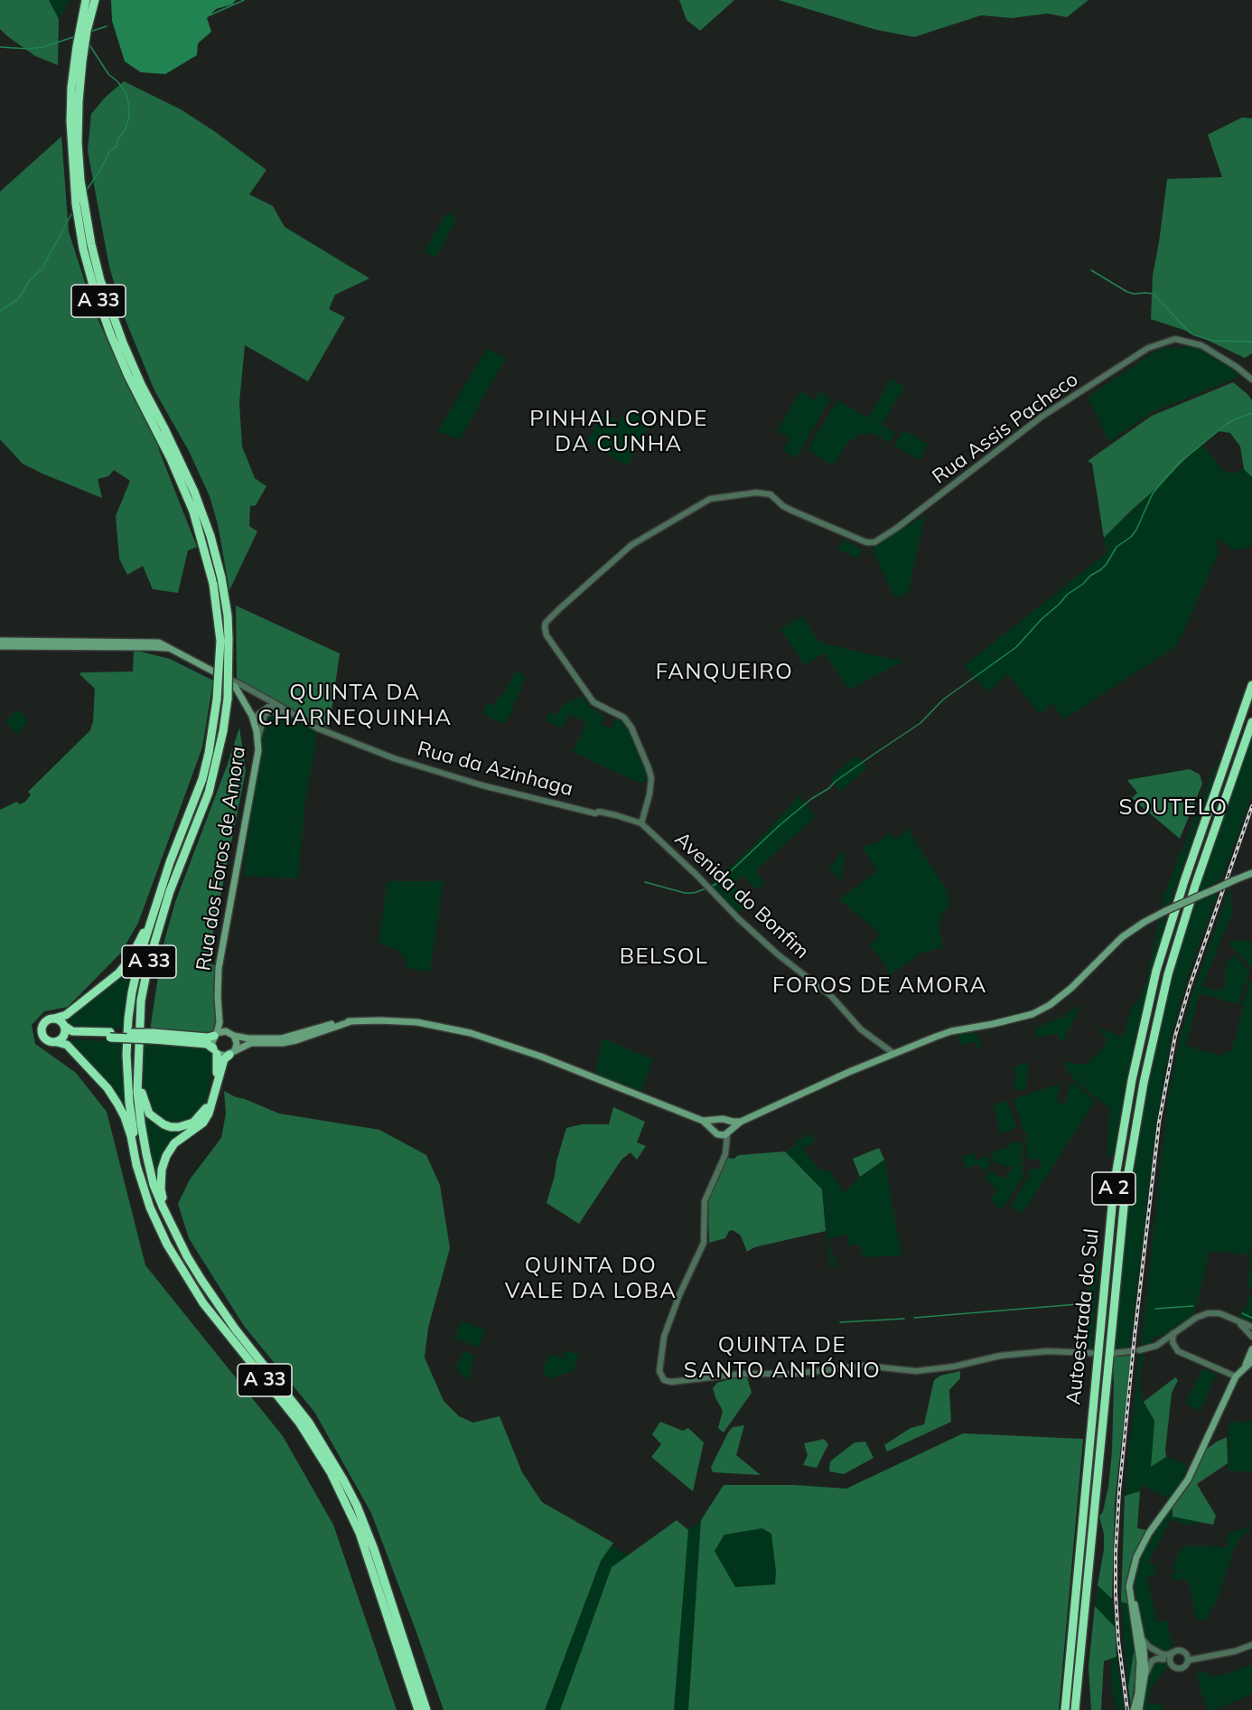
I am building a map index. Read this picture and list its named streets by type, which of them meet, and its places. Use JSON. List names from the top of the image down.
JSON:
{
  "streets": {
    "highway": ["A 33", "A 2", "Autoestrada do Sul"],
    "main road": ["Rua dos Foros de Amora"],
    "street": ["Rua Assis Pacheco", "Rua da Azinhaga", "Avenida do Bonfim"]
  },
  "crossings": [
    ["Rua Assis Pacheco", "Rua da Azinhaga"],
    ["Rua Assis Pacheco", "Avenida do Bonfim"],
    ["Rua da Azinhaga", "Rua dos Foros de Amora"],
    ["Rua da Azinhaga", "Avenida do Bonfim"]
  ],
  "districts": [
    "PINHAL CONDE DA CUNHA",
    "FANQUEIRO",
    "QUINTA DA CHARNEQUINHA",
    "SOUTELO",
    "BELSOL",
    "FOROS DE AMORA",
    "QUINTA DO VALE DA LOBA",
    "QUINTA DE SANTO ANTÓNIO"
  ]
}
